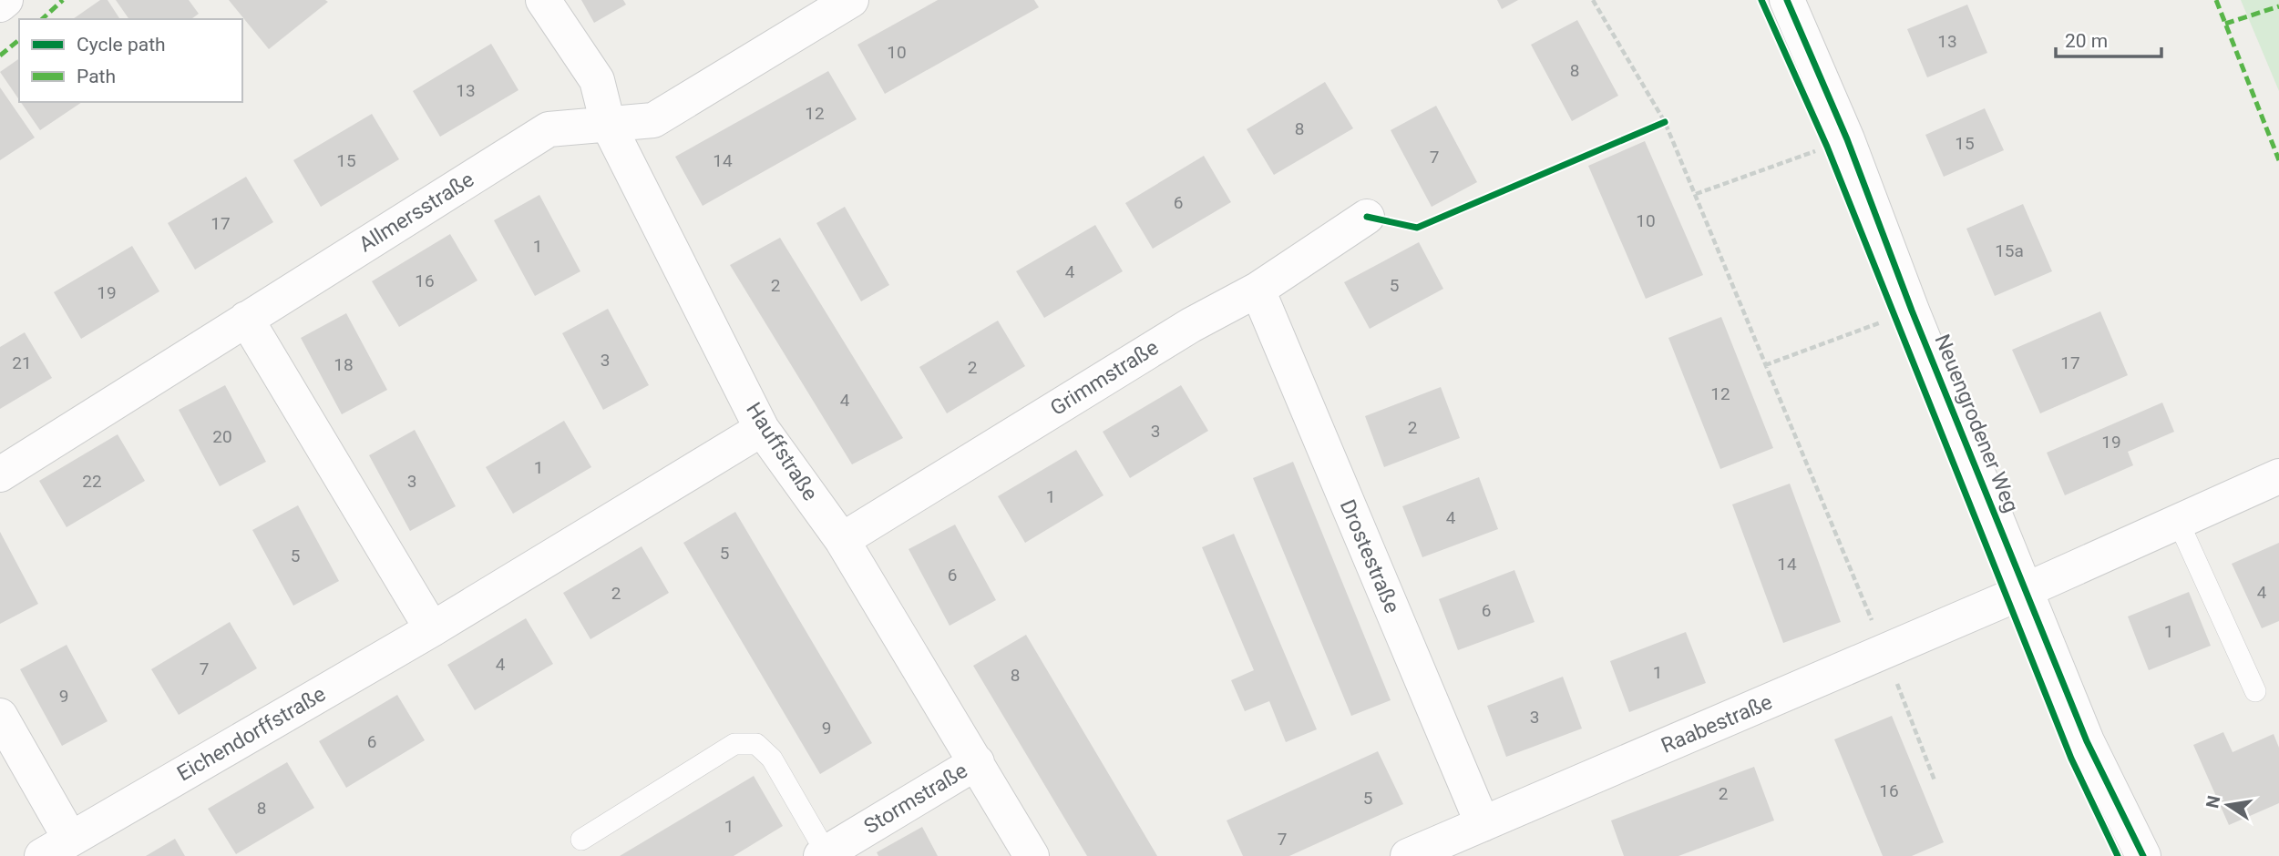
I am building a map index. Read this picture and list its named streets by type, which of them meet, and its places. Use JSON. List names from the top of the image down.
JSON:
{
  "streets": {
    "street": [
      "Allmersstraße",
      "Grimmstraße",
      "Neuengrodener Weg",
      "Hauffstraße",
      "Drostestraße",
      "Raabestraße",
      "Eichendorffstraße",
      "Stormstraße"
    ]
  },
  "crossings": [
    ["Allmersstraße", "Hauffstraße"],
    ["Grimmstraße", "Hauffstraße"],
    ["Grimmstraße", "Drostestraße"],
    ["Neuengrodener Weg", "Raabestraße"],
    ["Hauffstraße", "Eichendorffstraße"],
    ["Hauffstraße", "Stormstraße"],
    ["Drostestraße", "Raabestraße"]
  ],
  "house_numbers": [
    "13",
    "10",
    "8",
    "13",
    "12",
    "8",
    "15",
    "7",
    "15",
    "14",
    "6",
    "10",
    "17",
    "1",
    "15a",
    "4",
    "16",
    "2",
    "5",
    "19",
    "3",
    "21",
    "17",
    "18",
    "2",
    "12",
    "4",
    "2",
    "3",
    "20",
    "19",
    "1",
    "22",
    "3",
    "1",
    "4",
    "5",
    "5",
    "14",
    "6",
    "4",
    "2",
    "6",
    "1",
    "4",
    "7",
    "1",
    "8",
    "9",
    "3",
    "9",
    "6",
    "16",
    "2",
    "5",
    "8",
    "1",
    "7"
  ],
  "legend": ["Cycle path", "Path"],
  "scale_bar": "20 m",
  "north": "left"
}
